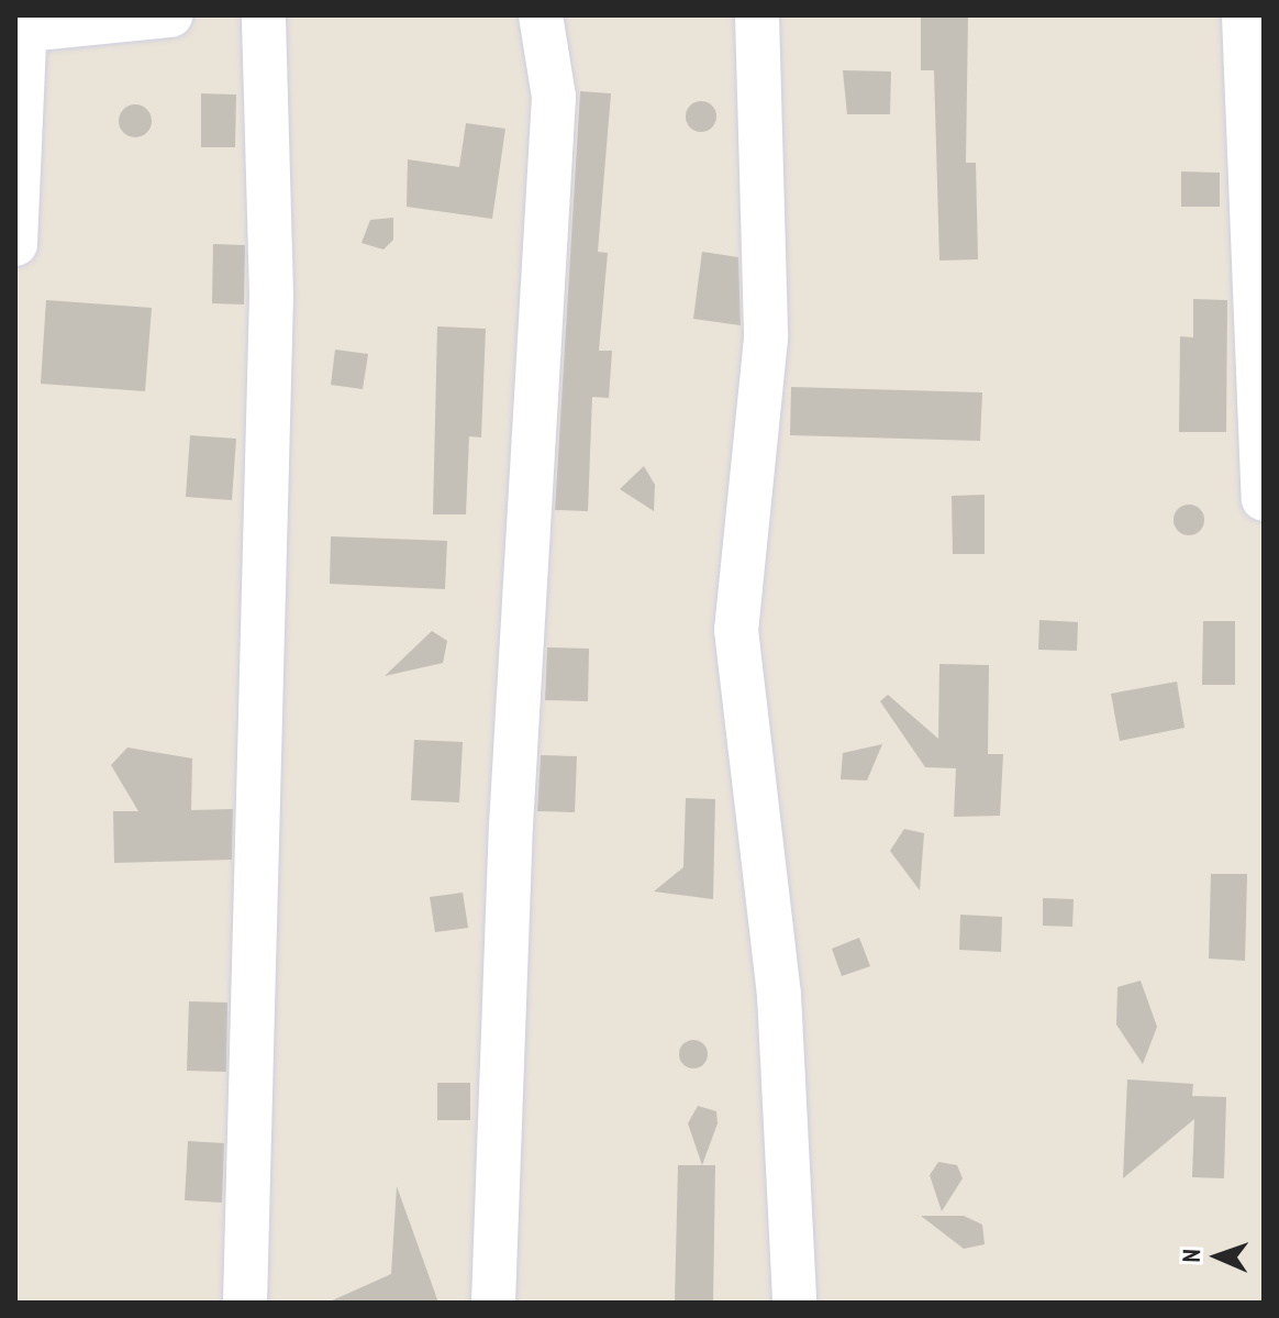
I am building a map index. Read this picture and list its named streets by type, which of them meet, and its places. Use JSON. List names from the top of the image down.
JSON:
{
  "north": "left"
}
